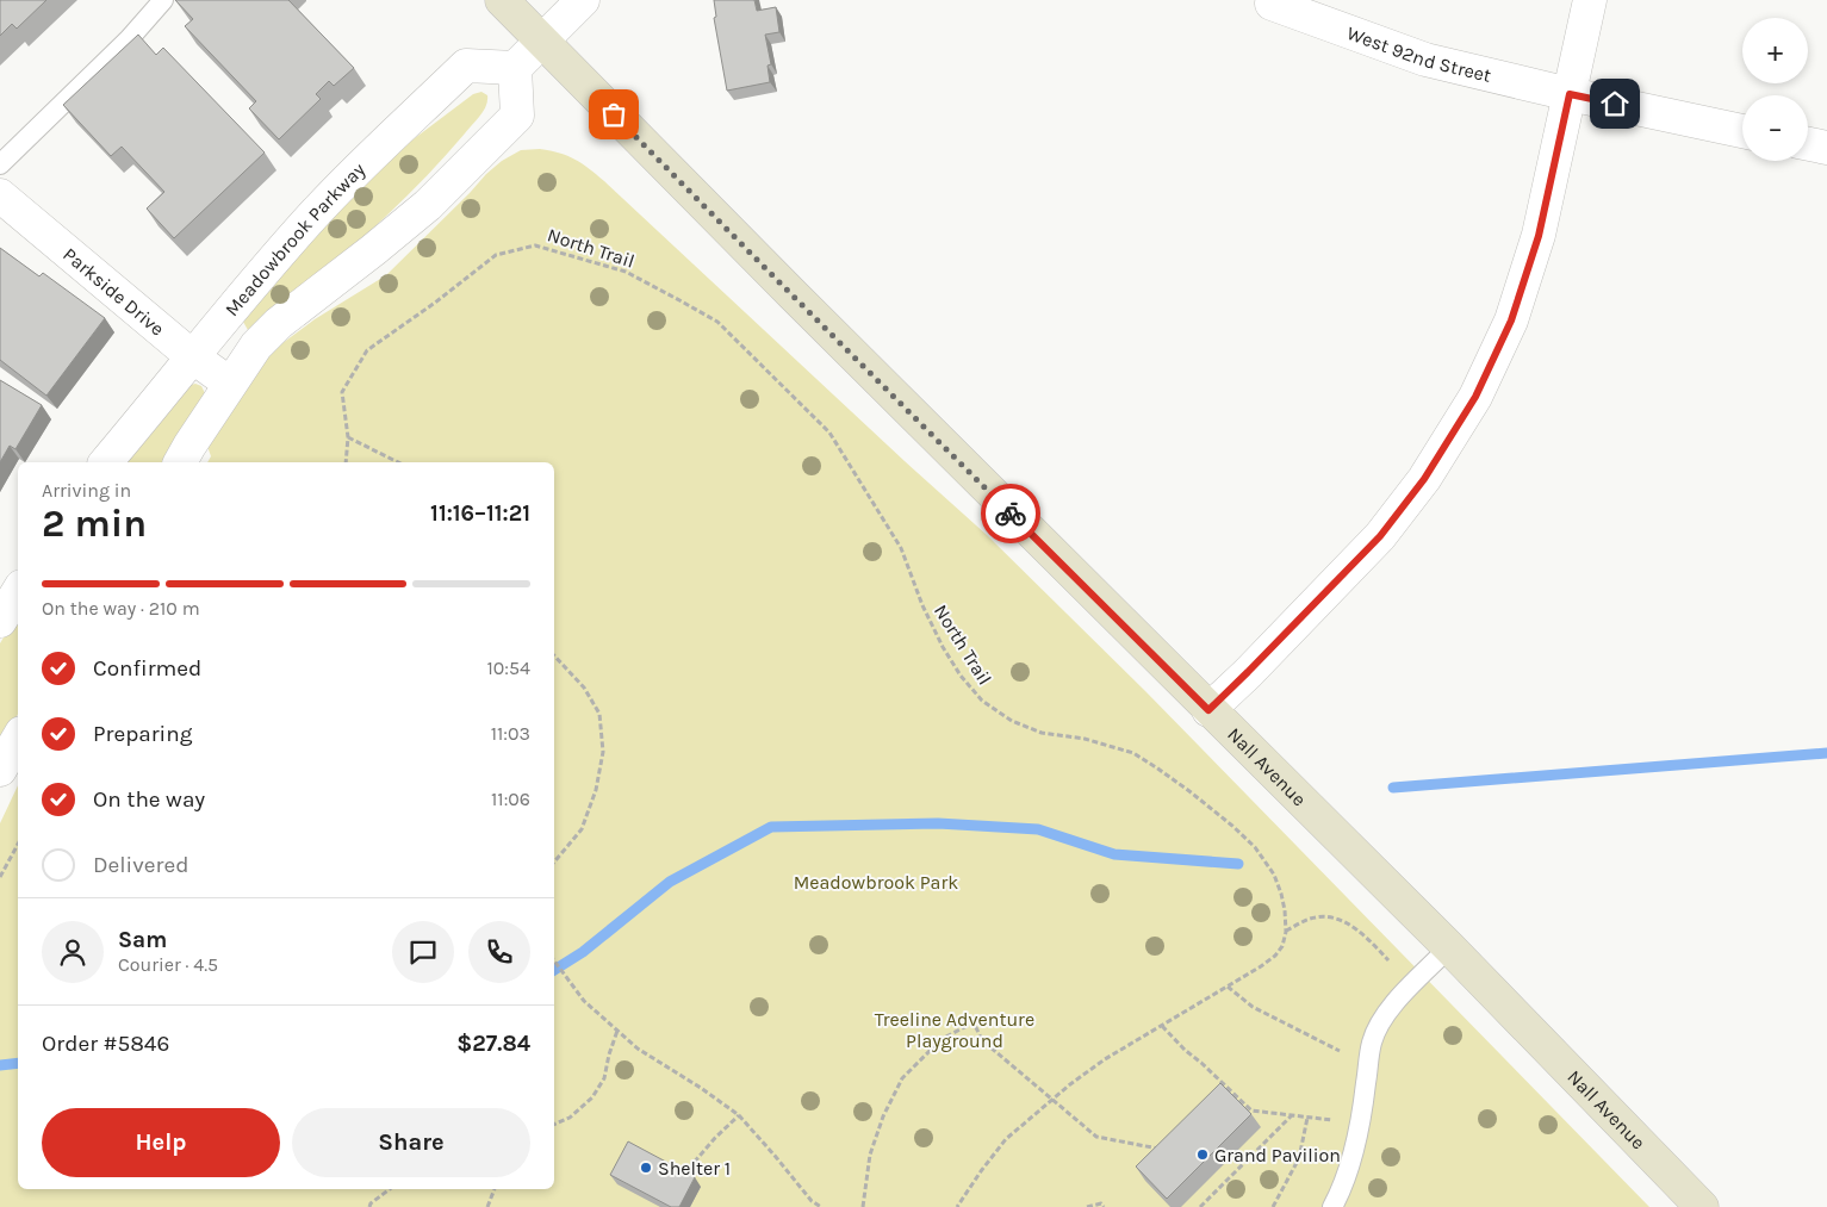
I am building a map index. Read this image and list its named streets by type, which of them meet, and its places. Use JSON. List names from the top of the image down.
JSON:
{
  "streets": {
    "main road": ["Nall Avenue"],
    "street": ["West 92nd Street", "Meadowbrook Parkway", "Parkside Drive"],
    "path": ["North Trail"]
  },
  "crossings": [
    ["Meadowbrook Parkway", "Parkside Drive"]
  ],
  "parks": ["Meadowbrook Park", "Treeline Adventure Playground"],
  "places": ["Grand Pavilion", "Shelter 1"],
  "page": {
    "map_buttons": ["+", "−"],
    "heading": ["2 min", "Arriving in", "11:16–11:21"],
    "panel": [
      "Sam",
      "Courier · 4.5",
      "Order #5846",
      "$27.84"
    ],
    "bar": "On the way · 210 m",
    "list": [
      ["Confirmed", "10:54"],
      ["Preparing", "11:03"],
      ["On the way", "11:06"],
      "Delivered"
    ],
    "buttons": ["Help", "Share"]
  }
}
